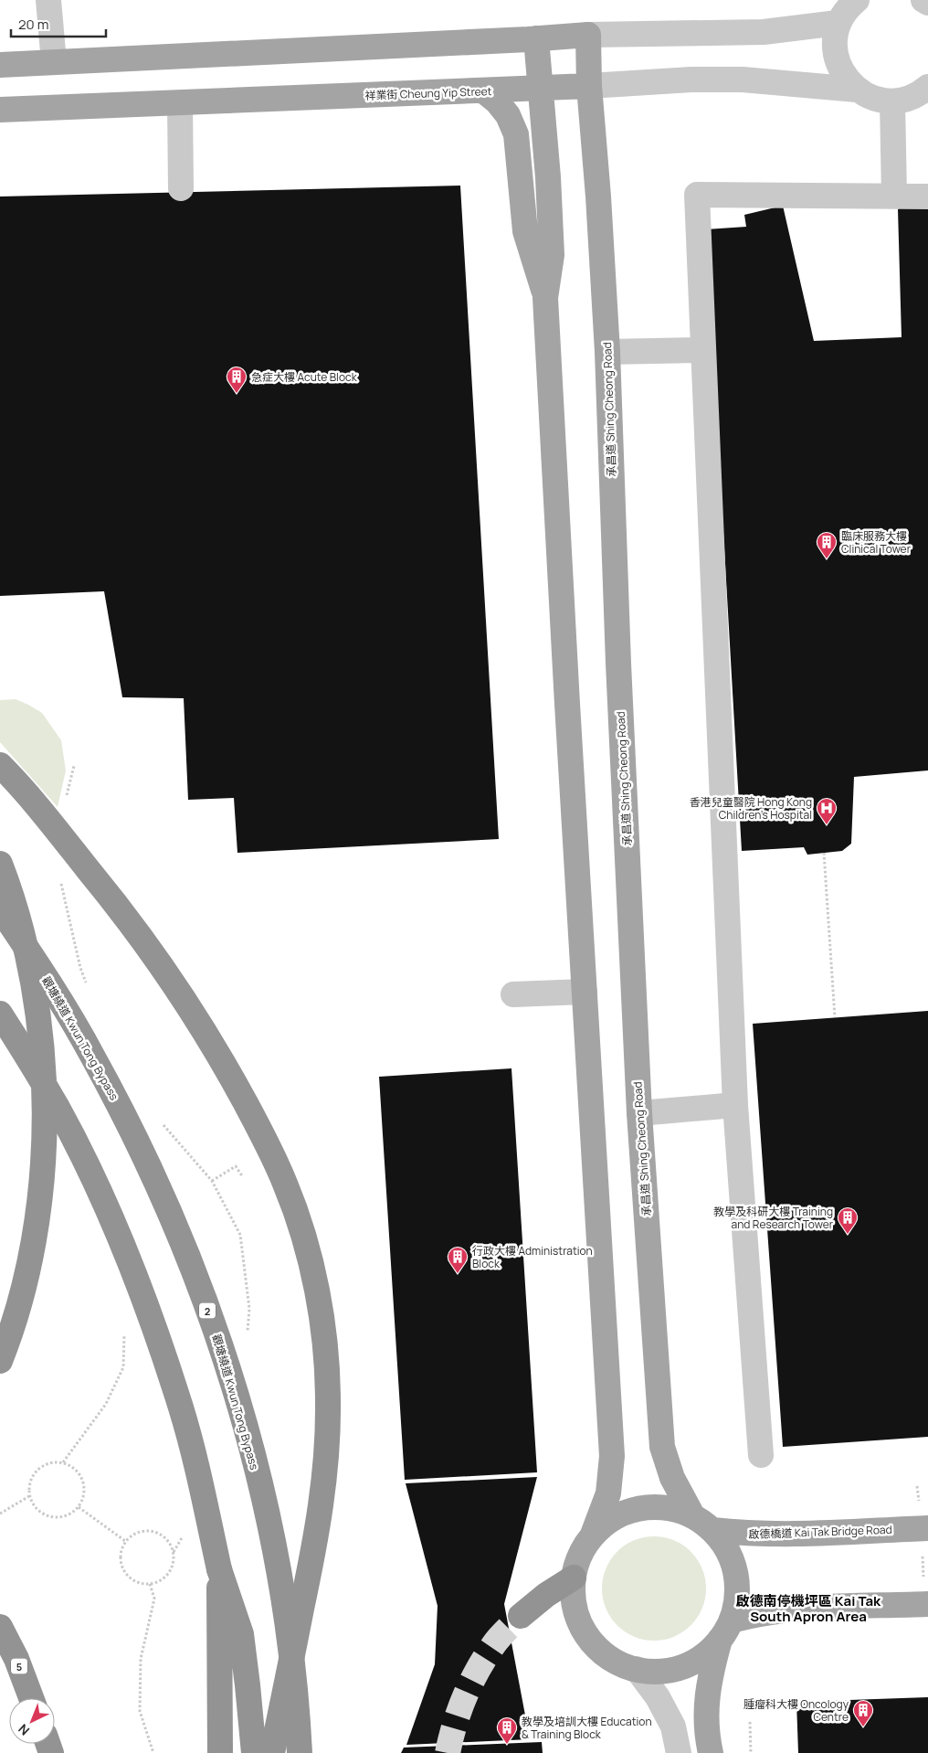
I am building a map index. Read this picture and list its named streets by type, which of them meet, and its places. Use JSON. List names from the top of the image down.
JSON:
{
  "streets": {
    "highway": ["觀塘繞道 Kwun Tong Bypass", "2", "5"],
    "main road": ["祥業街 Cheung Yip Street", "承昌道 Shing Cheong Road", "啟德橋道 Kai Tak Bridge Road"]
  },
  "crossings": [
    ["祥業街 Cheung Yip Street", "承昌道 Shing Cheong Road"],
    ["承昌道 Shing Cheong Road", "啟德橋道 Kai Tak Bridge Road"]
  ],
  "districts": ["啟德南停機坪區 Kai Tak South Apron Area"],
  "places": {
    "building": [
      "急症大樓 Acute Block",
      "臨床服務大樓 Clinical Tower",
      "教學及科研大樓 Training and Research Tower",
      "行政大樓 Administration Block",
      "腫瘤科大樓 Oncology Centre",
      "教學及培訓大樓 Education & Training Block"
    ],
    "hospital": ["香港兒童醫院 Hong Kong Children's Hospital"]
  },
  "scale_bar": "20 m",
  "north": "bottom left"
}
